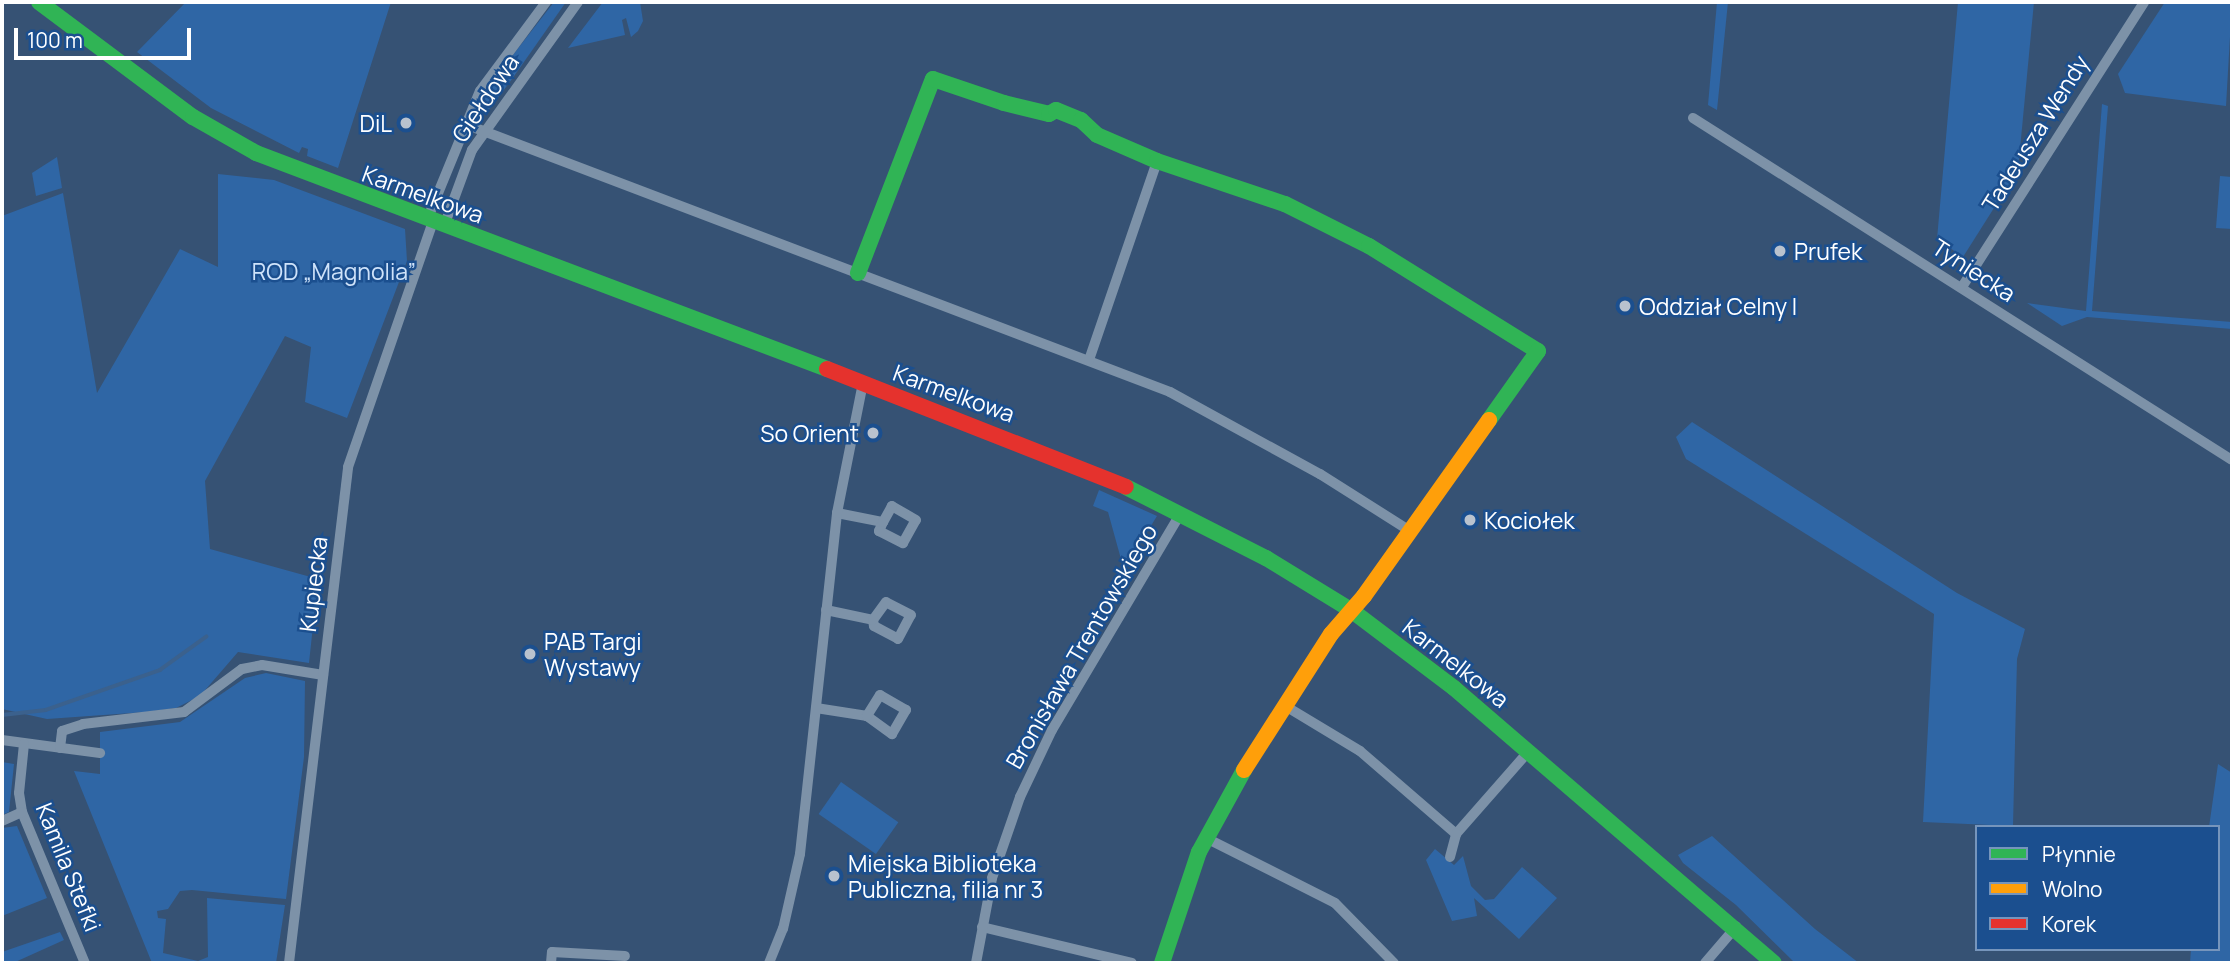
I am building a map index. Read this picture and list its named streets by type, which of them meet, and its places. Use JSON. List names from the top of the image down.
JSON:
{
  "streets": {
    "street": [
      "Giełdowa",
      "Tadeusza Wendy",
      "Karmelkowa",
      "Tyniecka",
      "Kupiecka",
      "Bronisława Trentowskiego",
      "Kamila Stefki"
    ]
  },
  "crossings": [
    ["Giełdowa", "Karmelkowa"],
    ["Giełdowa", "Kupiecka"],
    ["Tadeusza Wendy", "Tyniecka"],
    ["Karmelkowa", "Kupiecka"],
    ["Karmelkowa", "Bronisława Trentowskiego"]
  ],
  "parks": ["ROD „Magnolia”"],
  "places": [
    "DiL",
    "Prufek",
    "Oddział Celny I",
    "So Orient",
    "Kociołek",
    "PAB Targi Wystawy",
    "Miejska Biblioteka Publiczna, filia nr 3"
  ],
  "legend": ["Płynnie", "Wolno", "Korek"],
  "scale_bar": "100 m"
}
